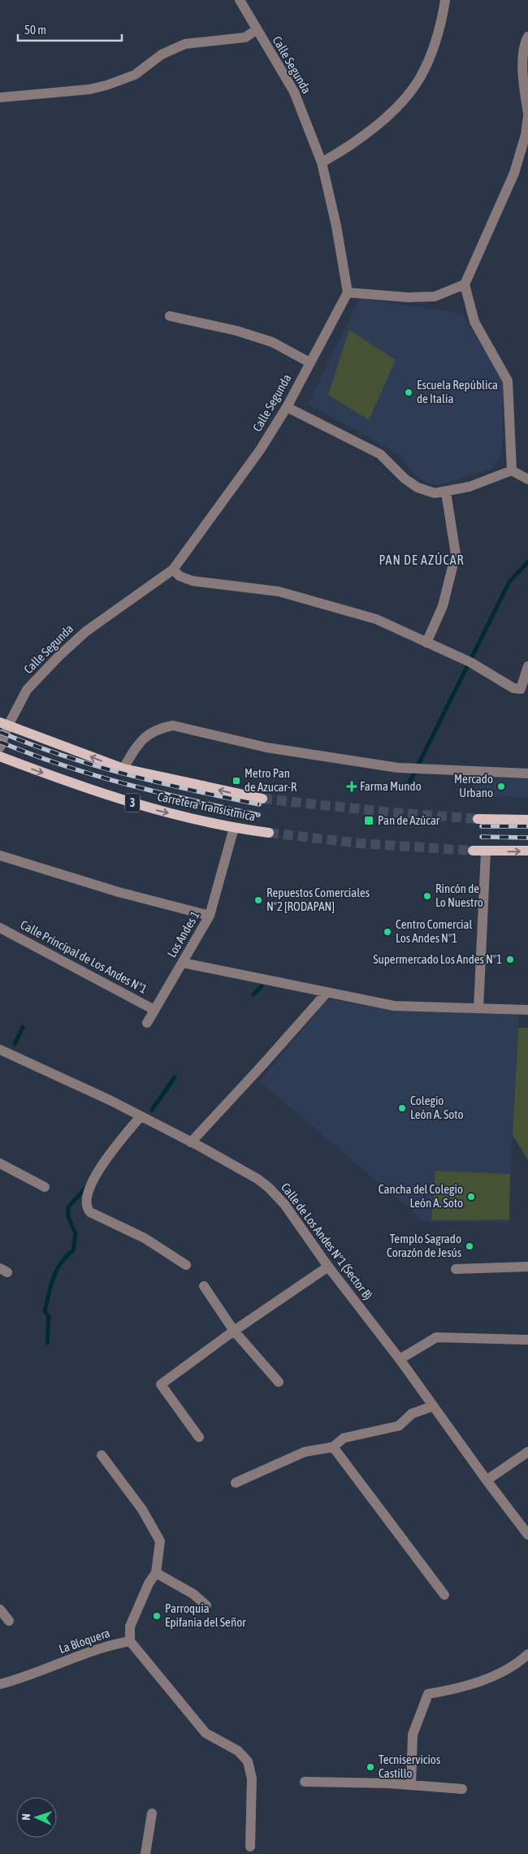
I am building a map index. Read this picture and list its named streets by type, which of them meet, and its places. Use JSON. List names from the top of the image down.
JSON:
{
  "streets": {
    "main road": ["3", "Carretera Transístmica"],
    "street": [
      "Calle Segunda",
      "Los Andes 1",
      "Calle Principal de Los Andes N°1",
      "Calle de Los Andes N°1 (Sector B)",
      "La Bloquera"
    ]
  },
  "crossings": [
    ["Calle Segunda", "Carretera Transístmica"],
    ["Carretera Transístmica", "Los Andes 1"],
    ["Los Andes 1", "Calle Principal de Los Andes N°1"]
  ],
  "districts": ["PAN DE AZÚCAR"],
  "places": {
    "other": [
      "Escuela República de Italia",
      "Mercado Urbano",
      "Rincón de Lo Nuestro",
      "Repuestos Comerciales N°2 [RODAPAN]",
      "Centro Comercial Los Andes N°1",
      "Supermercado Los Andes N°1",
      "Colegio León A. Soto",
      "Cancha del Colegio León A. Soto",
      "Templo Sagrado Corazón de Jesús",
      "Parroquia Epifania del Señor",
      "Tecniservicios Castillo"
    ],
    "transit": ["Metro Pan de Azucar-R", "Pan de Azúcar"],
    "health": ["Farma Mundo"]
  },
  "scale_bar": "50 m",
  "north": "left"
}
